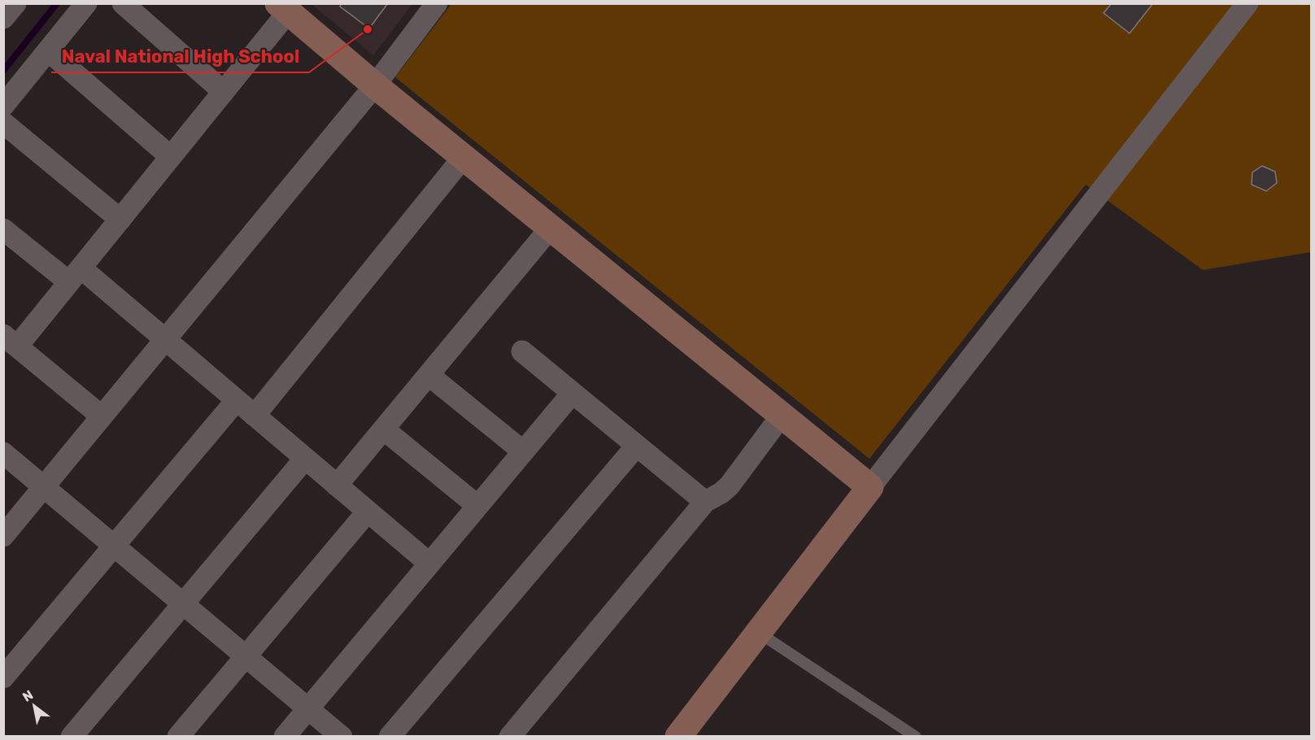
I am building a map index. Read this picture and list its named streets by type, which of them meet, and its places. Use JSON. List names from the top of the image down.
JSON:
{
  "places": ["Naval National High School"],
  "north": "top left"
}
